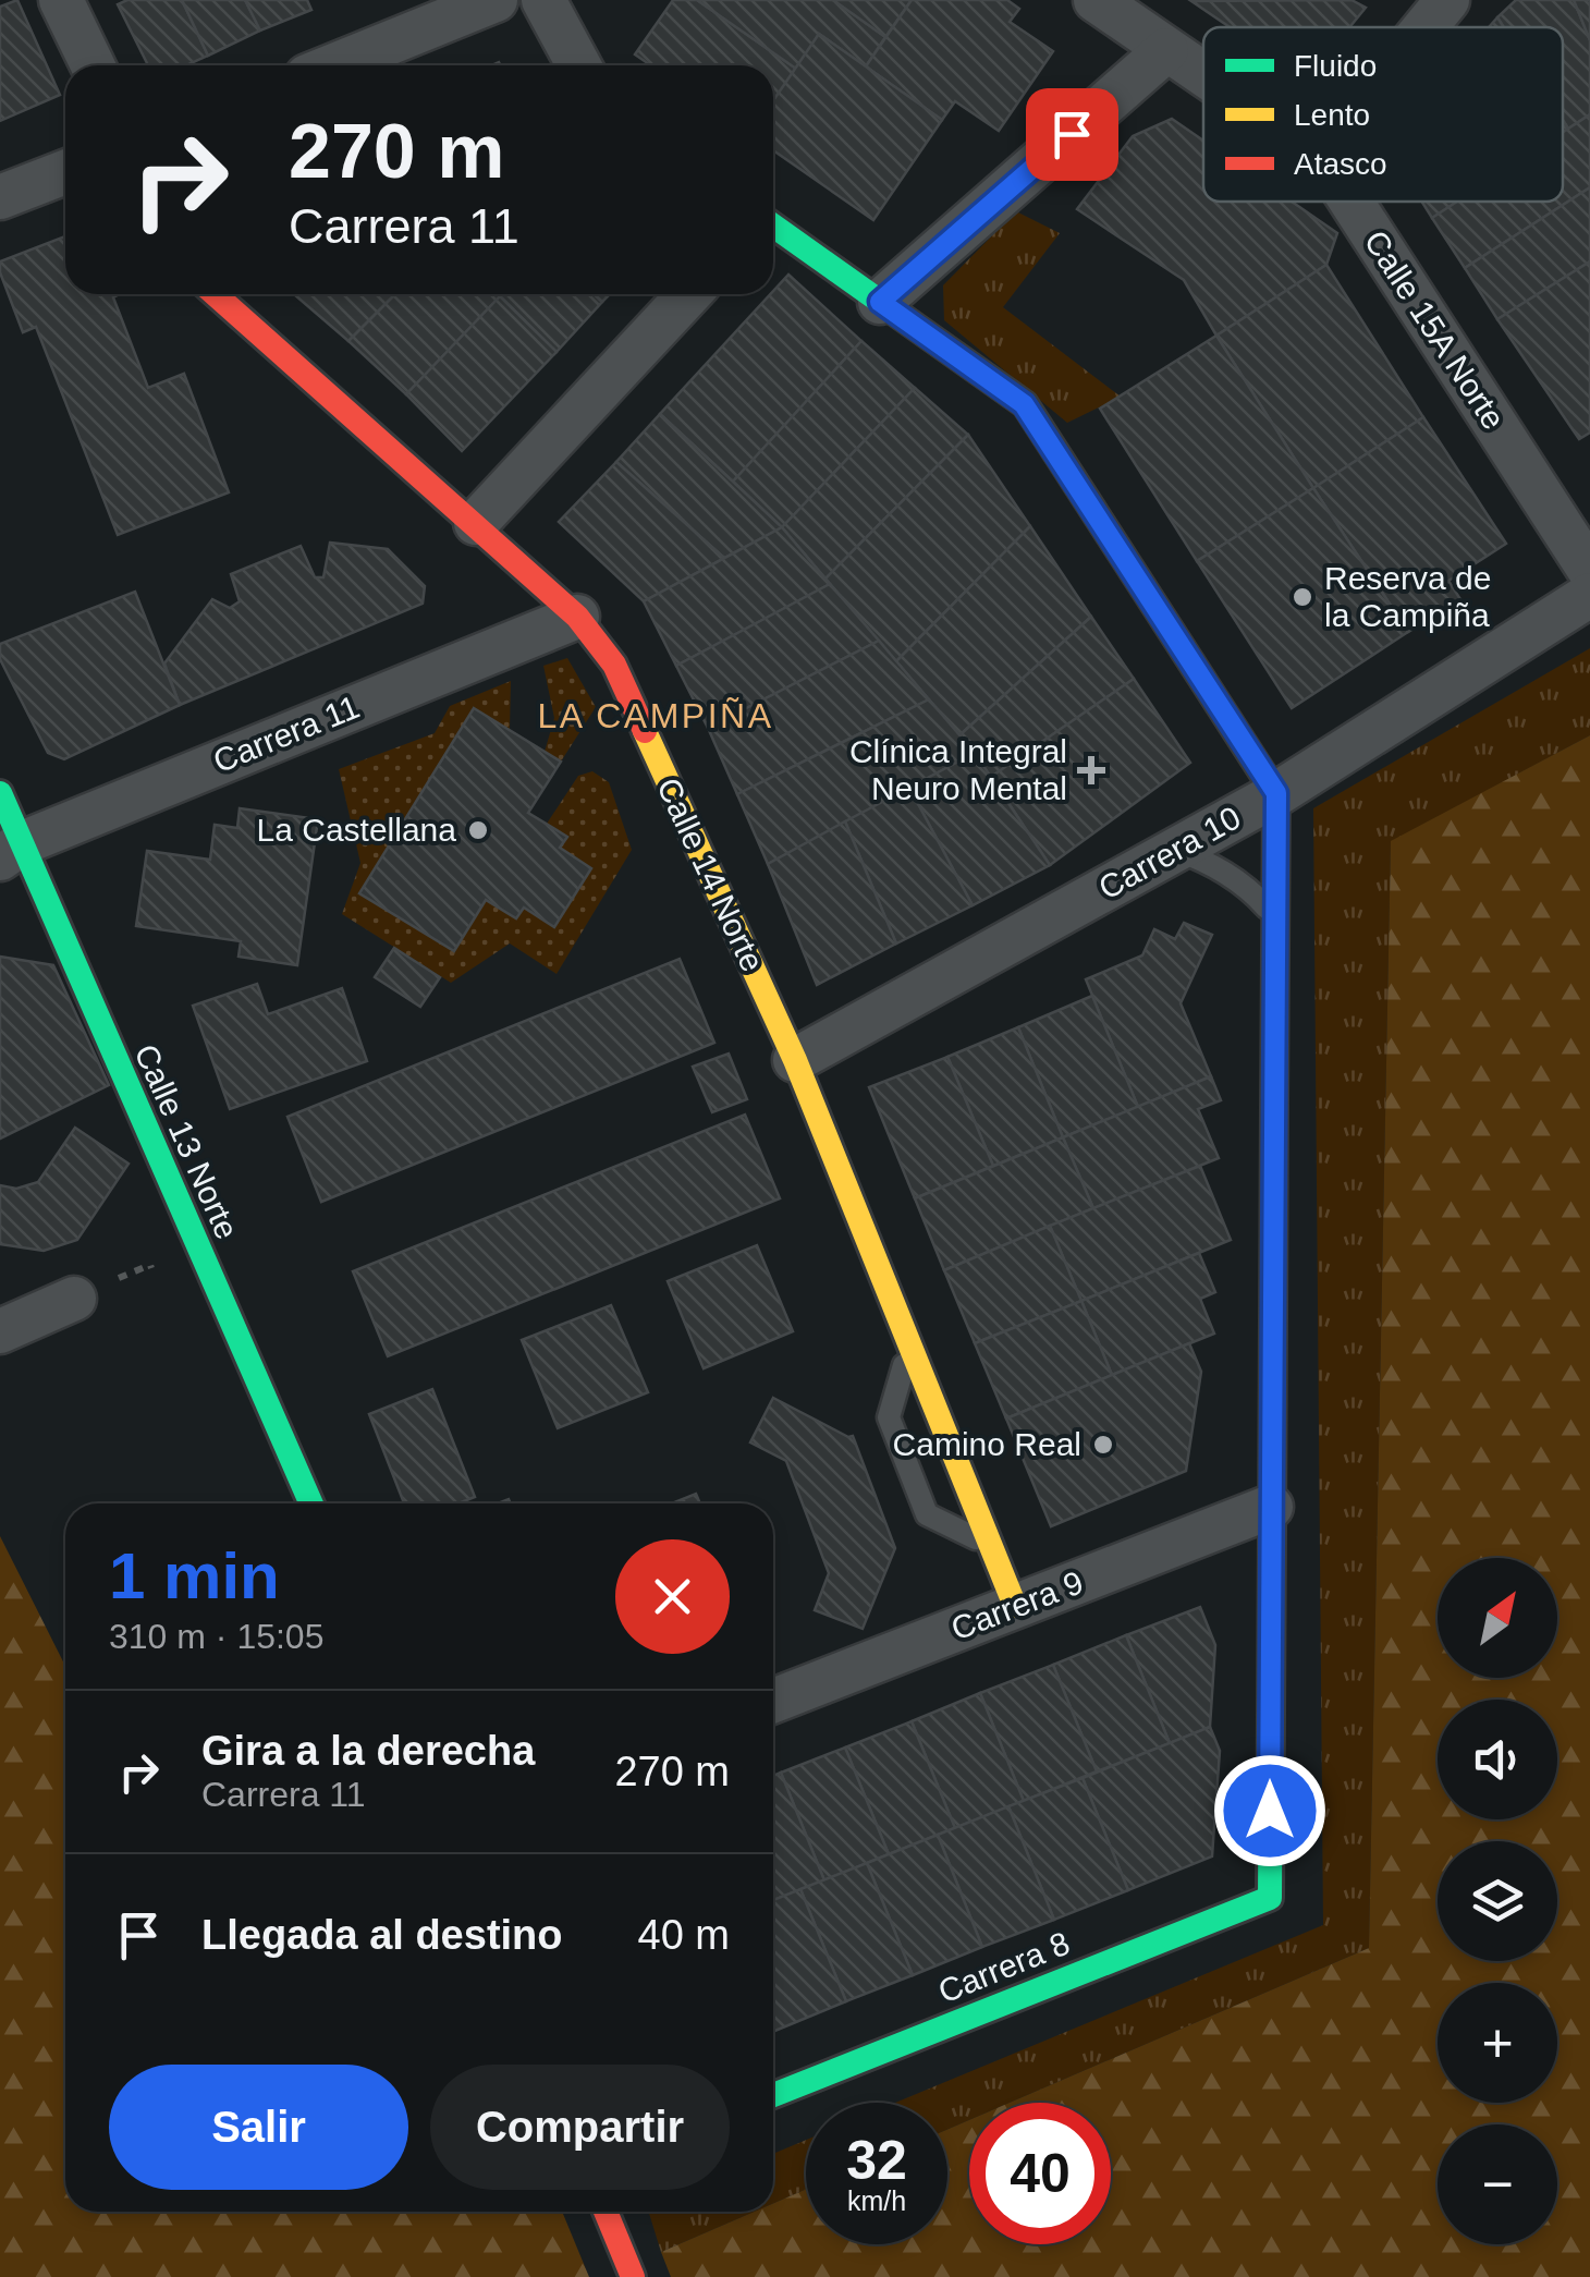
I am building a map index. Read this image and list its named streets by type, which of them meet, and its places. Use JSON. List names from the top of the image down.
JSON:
{
  "streets": {
    "street": [
      "Calle 15A Norte",
      "Carrera 11",
      "Carrera 10",
      "Calle 14 Norte",
      "Calle 13 Norte",
      "Carrera 9",
      "Carrera 8"
    ]
  },
  "crossings": [
    ["Carrera 11", "Calle 14 Norte"],
    ["Carrera 11", "Calle 13 Norte"],
    ["Carrera 10", "Calle 14 Norte"],
    ["Calle 14 Norte", "Carrera 9"],
    ["Carrera 9", "Carrera 8"]
  ],
  "districts": ["LA CAMPIÑA"],
  "places": {
    "other": ["Reserva de la Campiña", "La Castellana", "Camino Real"],
    "health": ["Clínica Integral Neuro Mental"]
  },
  "legend": ["Fluido", "Lento", "Atasco"],
  "north": "top right",
  "page": {
    "turn": ["270 m", "Carrera 11"],
    "heading": ["1 min", "310 m · 15:05"],
    "map_buttons": ["+", "−"],
    "list": [
      {
        "name": "Gira a la derecha",
        "note": "Carrera 11",
        "value": "270 m"
      },
      {
        "name": "Llegada al destino",
        "value": "40 m"
      }
    ],
    "buttons": ["Salir", "Compartir"],
    "speed": "32 km/h",
    "limit": "40"
  }
}
